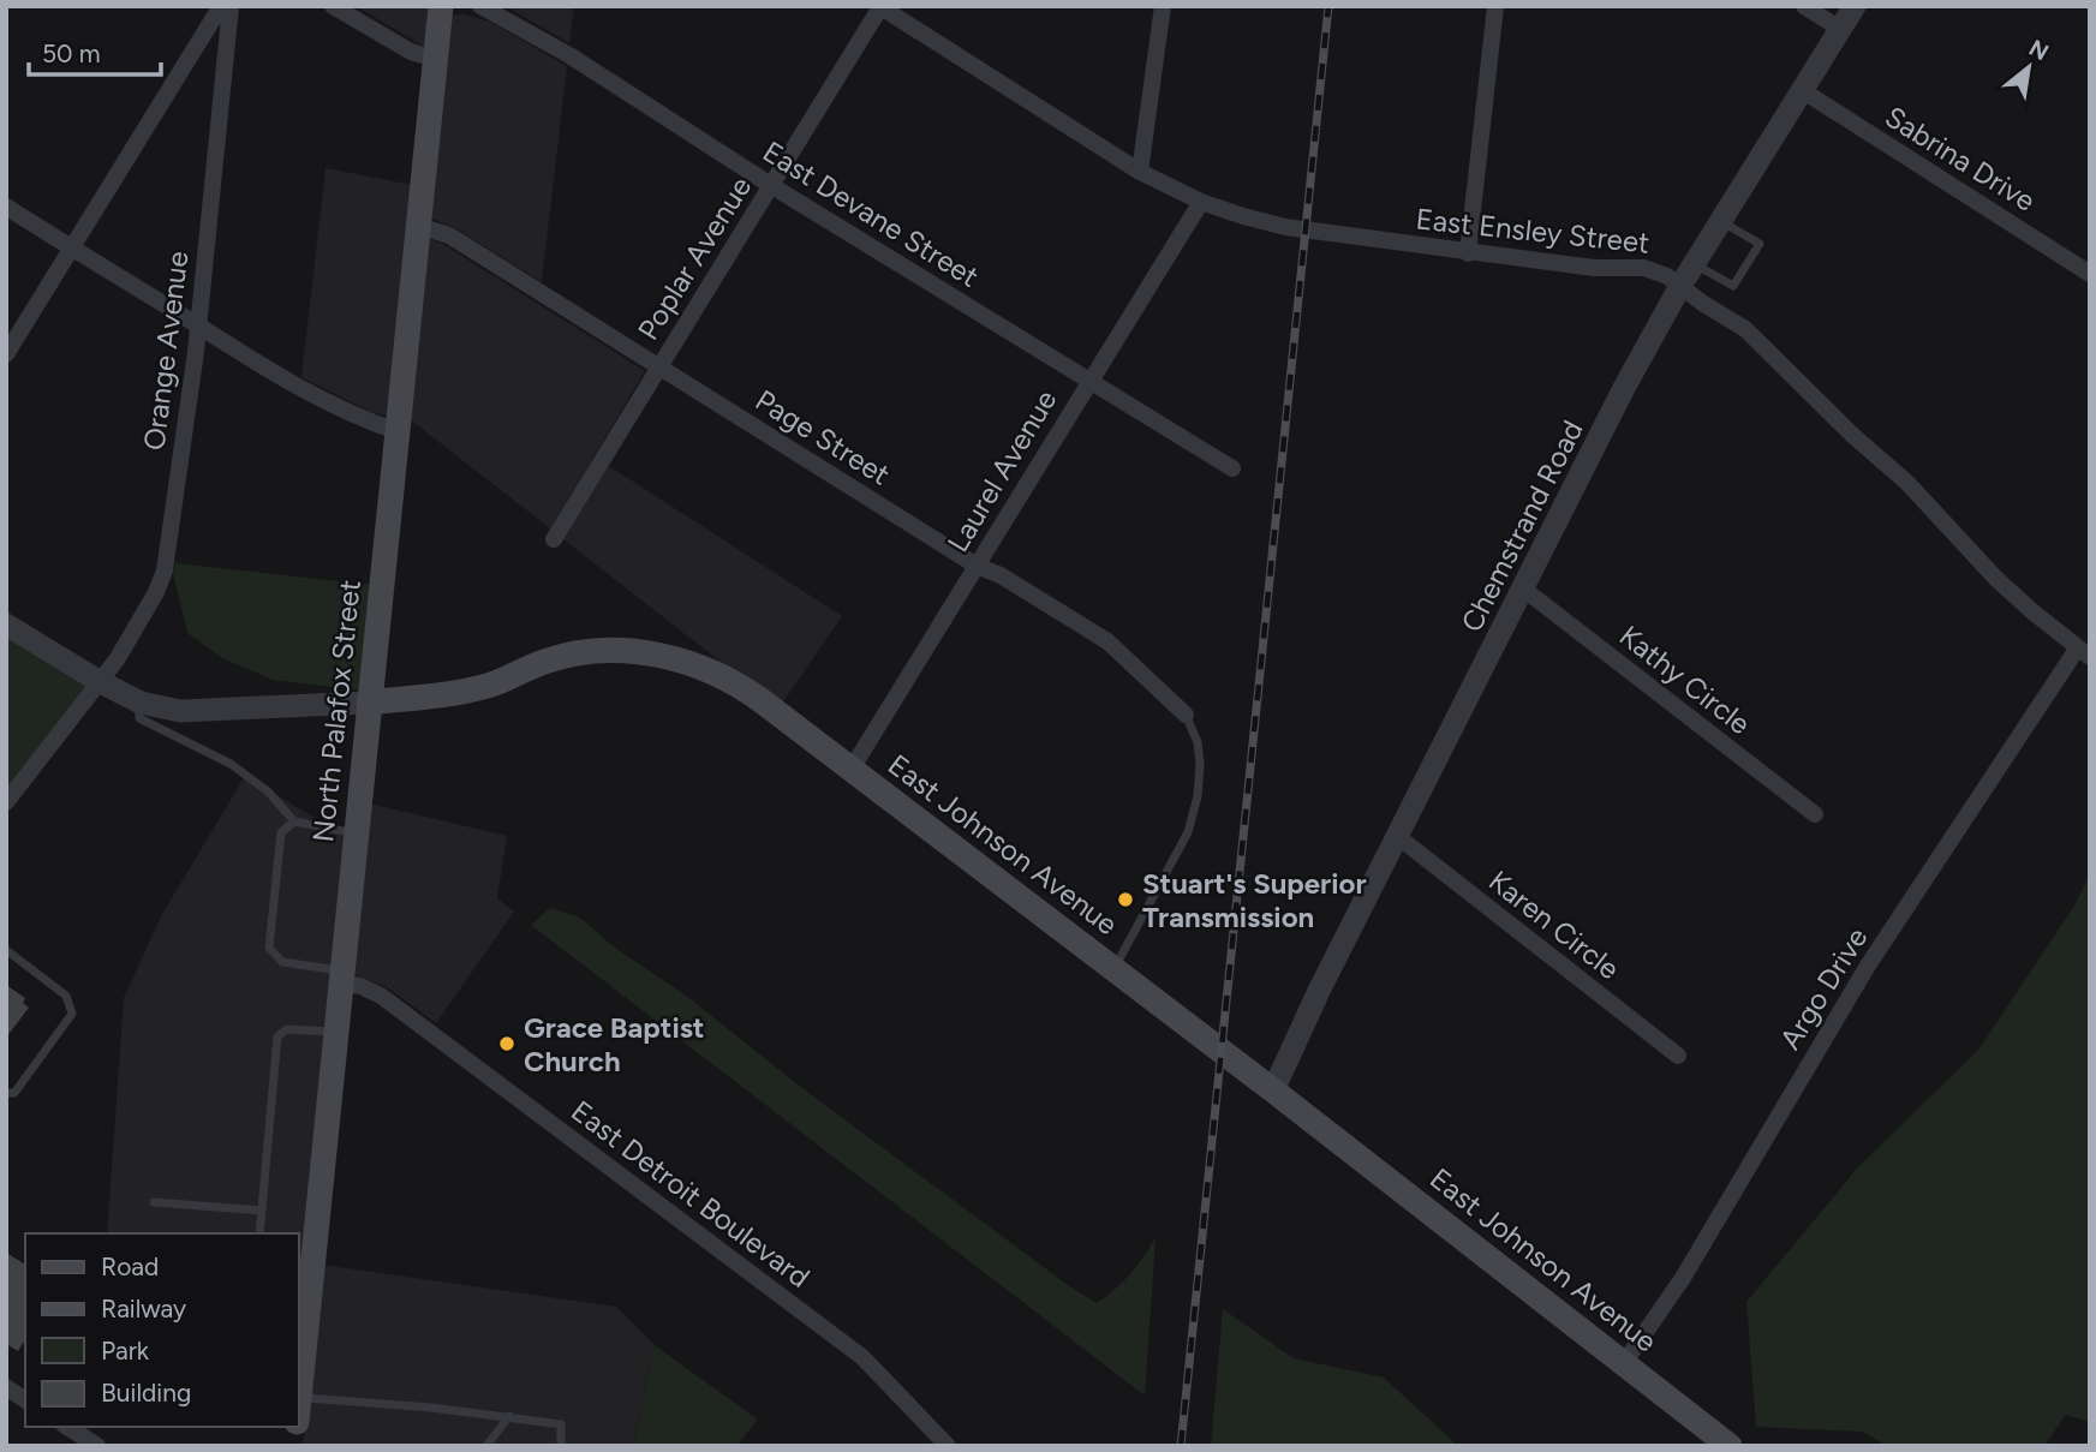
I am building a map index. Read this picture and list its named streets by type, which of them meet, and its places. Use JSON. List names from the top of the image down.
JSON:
{
  "streets": {
    "main road": ["North Palafox Street", "East Johnson Avenue"],
    "street": [
      "Sabrina Drive",
      "East Devane Street",
      "East Ensley Street",
      "Poplar Avenue",
      "Orange Avenue",
      "Page Street",
      "Laurel Avenue",
      "Chemstrand Road",
      "Kathy Circle",
      "Karen Circle",
      "Argo Drive",
      "East Detroit Boulevard"
    ]
  },
  "crossings": [
    ["Sabrina Drive", "Chemstrand Road"],
    ["East Devane Street", "Poplar Avenue"],
    ["East Devane Street", "Laurel Avenue"],
    ["East Ensley Street", "Poplar Avenue"],
    ["East Ensley Street", "Laurel Avenue"],
    ["East Ensley Street", "Chemstrand Road"],
    ["East Ensley Street", "Argo Drive"],
    ["Poplar Avenue", "Page Street"],
    ["Page Street", "Laurel Avenue"],
    ["Page Street", "North Palafox Street"],
    ["Laurel Avenue", "East Johnson Avenue"],
    ["Chemstrand Road", "Kathy Circle"],
    ["Chemstrand Road", "East Johnson Avenue"],
    ["Chemstrand Road", "Karen Circle"],
    ["North Palafox Street", "East Johnson Avenue"],
    ["North Palafox Street", "East Detroit Boulevard"],
    ["East Johnson Avenue", "Argo Drive"]
  ],
  "places": ["Stuart's Superior Transmission", "Grace Baptist Church"],
  "legend": [
    "Road",
    "Railway",
    "Park",
    "Building"
  ],
  "scale_bar": "50 m",
  "north": "top right"
}
